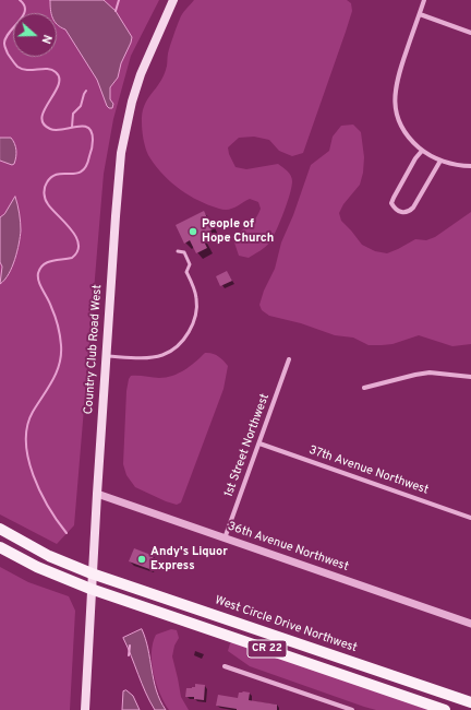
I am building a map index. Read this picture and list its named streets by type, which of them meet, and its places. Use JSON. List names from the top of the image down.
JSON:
{
  "streets": {
    "main road": ["Country Club Road West", "West Circle Drive Northwest", "CR 22"],
    "street": ["1st Street Northwest", "37th Avenue Northwest", "36th Avenue Northwest"]
  },
  "crossings": [
    ["Country Club Road West", "36th Avenue Northwest"],
    ["Country Club Road West", "West Circle Drive Northwest"],
    ["Country Club Road West", "CR 22"],
    ["1st Street Northwest", "37th Avenue Northwest"],
    ["1st Street Northwest", "36th Avenue Northwest"],
    ["West Circle Drive Northwest", "CR 22"]
  ],
  "places": ["People of Hope Church", "Andy's Liquor Express"],
  "north": "right"
}
